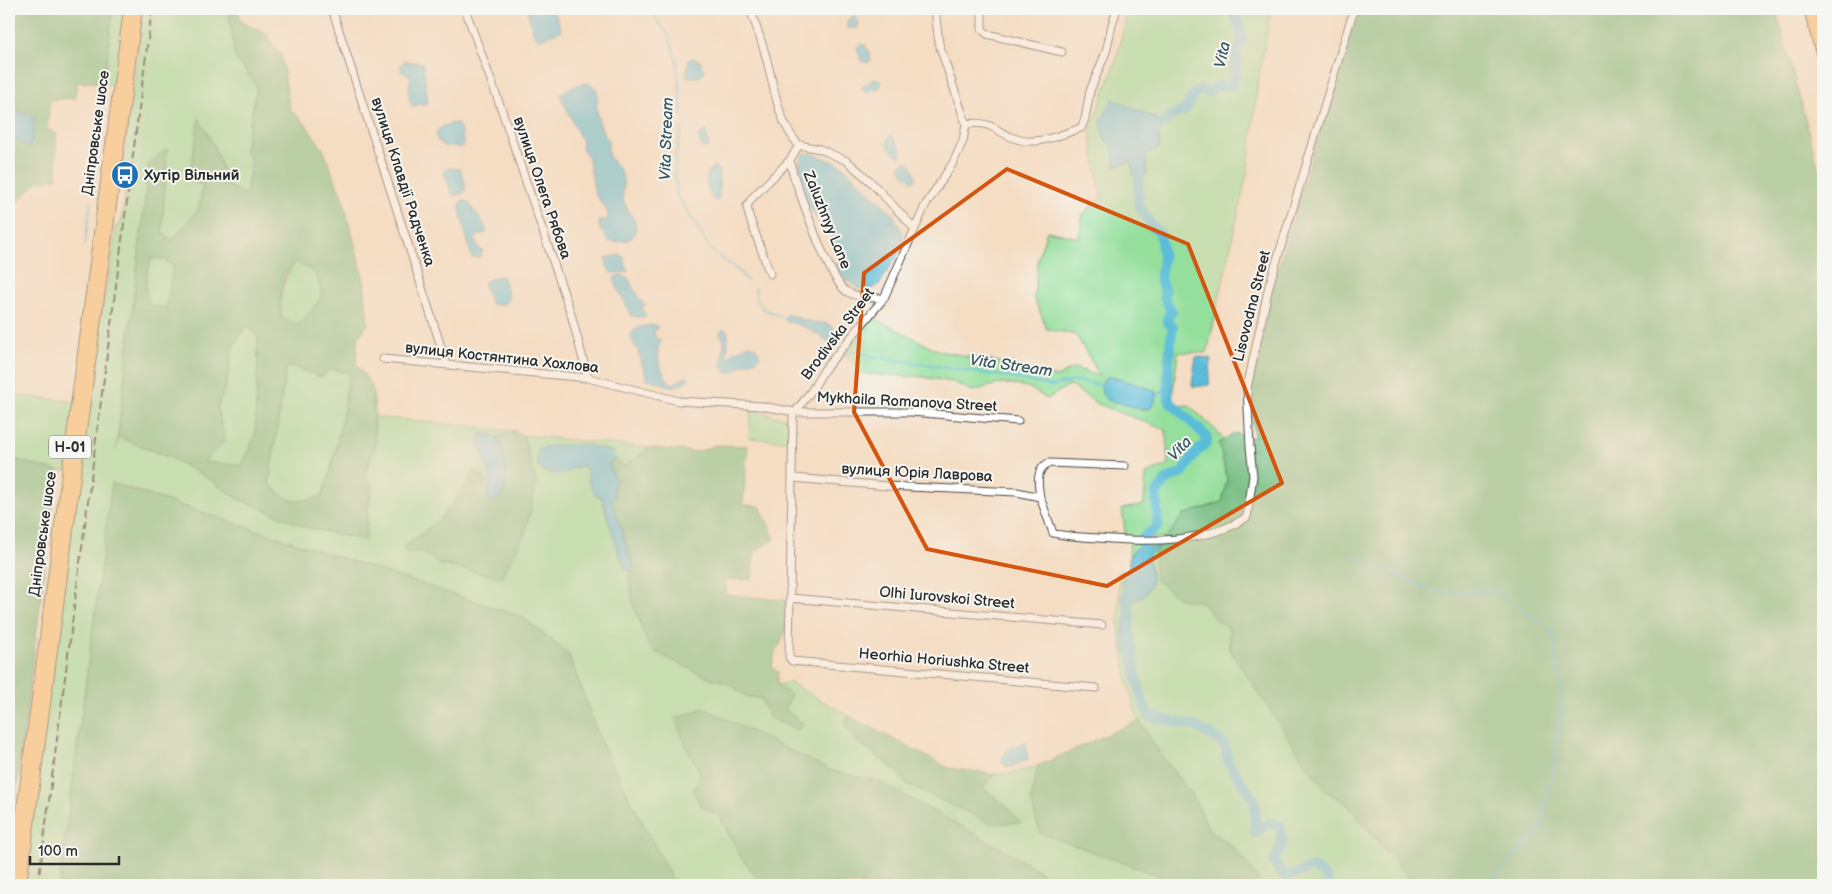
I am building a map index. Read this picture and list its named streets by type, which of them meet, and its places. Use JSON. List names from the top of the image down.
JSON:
{
  "streets": {
    "main road": ["Дніпровське шосе", "Н-01"],
    "street": [
      "вулиця Клавдії Радченка",
      "вулиця Олега Рябова",
      "Zaluzhnyy Lane",
      "Lisovodna Street",
      "Brodivska Street",
      "вулиця Костянтина Хохлова",
      "Mykhaila Romanova Street",
      "вулиця Юрія Лаврова",
      "Olhi Iurovskoi Street",
      "Heorhia Horiushka Street"
    ]
  },
  "crossings": [
    ["вулиця Клавдії Радченка", "вулиця Костянтина Хохлова"],
    ["вулиця Олега Рябова", "вулиця Костянтина Хохлова"],
    ["Zaluzhnyy Lane", "Brodivska Street"],
    ["Lisovodna Street", "вулиця Юрія Лаврова"],
    ["Brodivska Street", "вулиця Костянтина Хохлова"],
    ["Brodivska Street", "Mykhaila Romanova Street"],
    ["вулиця Костянтина Хохлова", "Mykhaila Romanova Street"],
    ["Olhi Iurovskoi Street", "Heorhia Horiushka Street"]
  ],
  "water": ["Vita", "Vita Stream"],
  "places": {
    "bus stop": ["Хутір Вільний"]
  },
  "scale_bar": "100 m"
}
